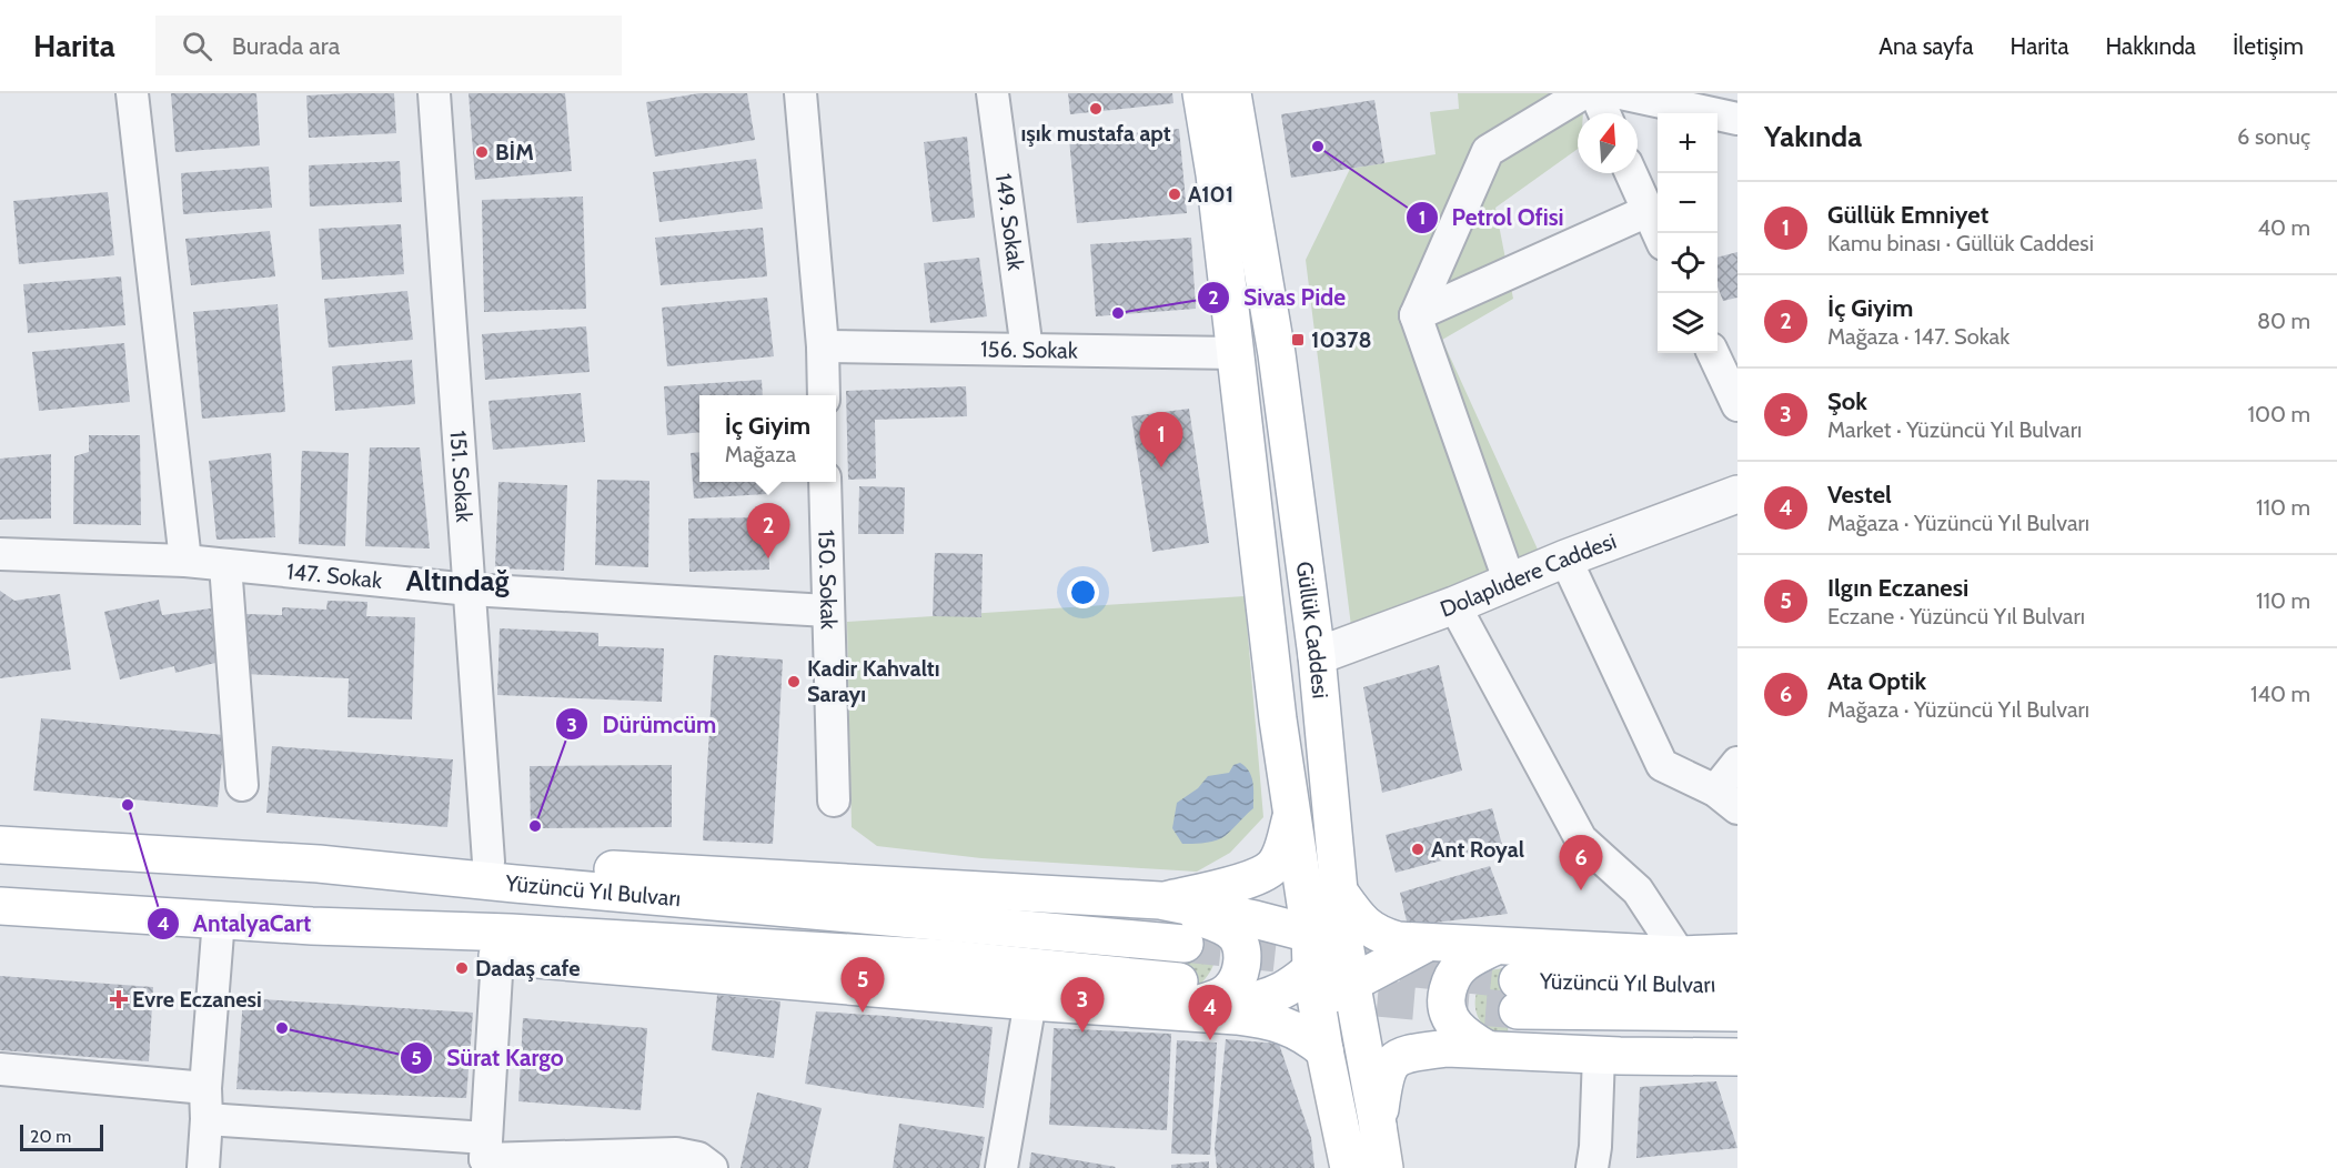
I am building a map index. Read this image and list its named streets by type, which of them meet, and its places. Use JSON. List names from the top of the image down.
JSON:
{
  "streets": {
    "main road": ["Güllük Caddesi", "Yüzüncü Yıl Bulvarı"],
    "street": [
      "149. Sokak",
      "156. Sokak",
      "151. Sokak",
      "Dolaplıdere Caddesi",
      "147. Sokak",
      "150. Sokak"
    ]
  },
  "crossings": [
    ["149. Sokak", "156. Sokak"],
    ["156. Sokak", "Güllük Caddesi"],
    ["151. Sokak", "147. Sokak"],
    ["Dolaplıdere Caddesi", "Güllük Caddesi"],
    ["147. Sokak", "150. Sokak"]
  ],
  "districts": ["Altındağ"],
  "places": {
    "other": [
      "ışık mustafa apt",
      "Petrol Ofisi",
      "BİM",
      "A101",
      "Sivas Pide",
      "Kadir Kahvaltı Sarayı",
      "AntalyaCart",
      "Dürümcüm",
      "Ant Royal",
      "Dadaş cafe",
      "Sürat Kargo"
    ],
    "transit": ["10378"],
    "health": ["Evre Eczanesi"]
  },
  "scale_bar": "20 m",
  "north": "top",
  "page": {
    "header": "Harita",
    "search": "Burada ara",
    "nav": [
      "Ana sayfa",
      "Harita",
      "Hakkında",
      "İletişim"
    ],
    "heading": ["Yakında", "6 sonuç"],
    "map_buttons": ["+", "−"],
    "list": [
      {
        "mark": "1",
        "name": "Güllük Emniyet",
        "note": "Kamu binası · Güllük Caddesi",
        "value": "40 m"
      },
      {
        "mark": "2",
        "name": "İç Giyim",
        "note": "Mağaza · 147. Sokak",
        "value": "80 m"
      },
      {
        "mark": "3",
        "name": "Şok",
        "note": "Market · Yüzüncü Yıl Bulvarı",
        "value": "100 m"
      },
      {
        "mark": "4",
        "name": "Vestel",
        "note": "Mağaza · Yüzüncü Yıl Bulvarı",
        "value": "110 m"
      },
      {
        "mark": "5",
        "name": "Ilgın Eczanesi",
        "note": "Eczane · Yüzüncü Yıl Bulvarı",
        "value": "110 m"
      },
      {
        "mark": "6",
        "name": "Ata Optik",
        "note": "Mağaza · Yüzüncü Yıl Bulvarı",
        "value": "140 m"
      }
    ],
    "popup": ["İç Giyim", "Mağaza"],
    "pins": [
      "1",
      "2",
      "6",
      "5",
      "3",
      "4"
    ],
    "scale": "20 m"
  }
}
